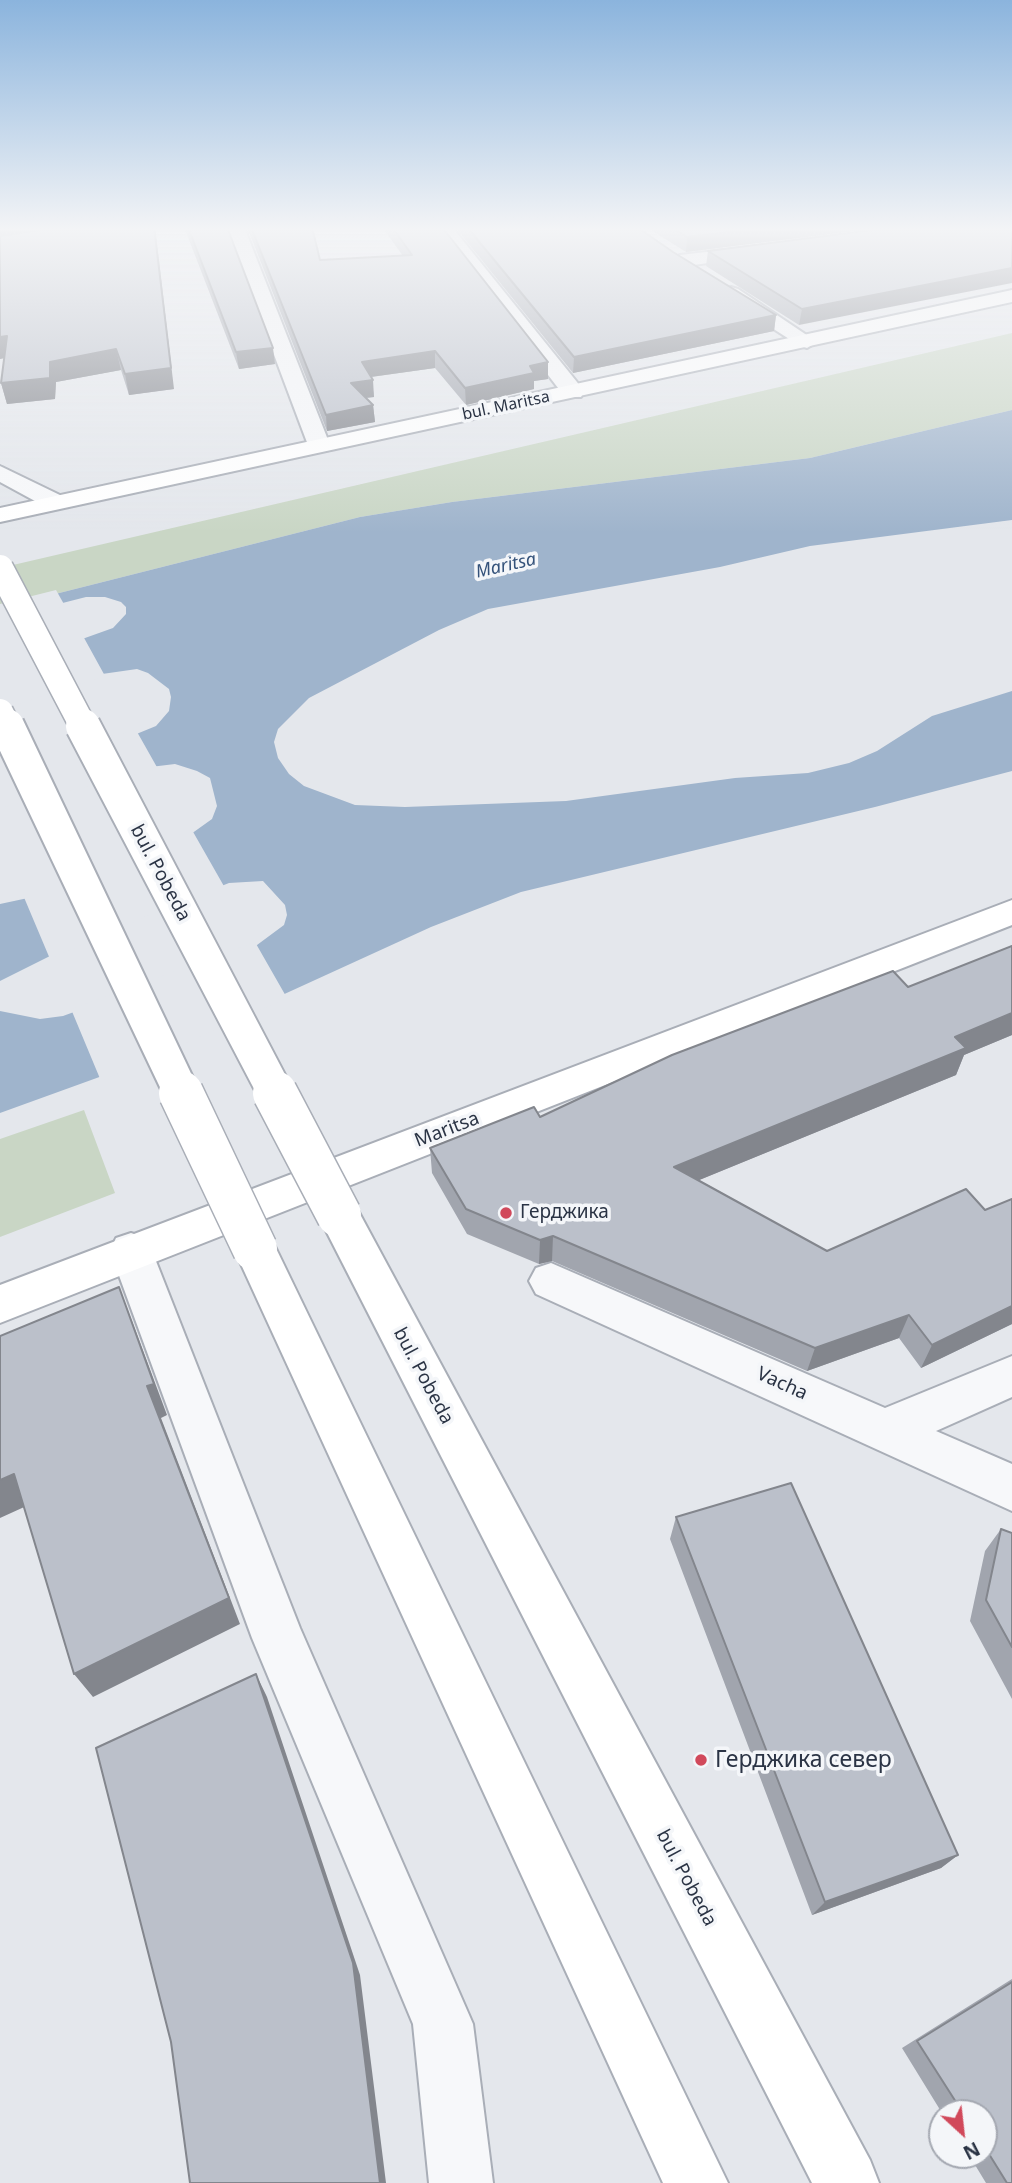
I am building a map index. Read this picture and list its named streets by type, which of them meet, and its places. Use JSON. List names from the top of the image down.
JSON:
{
  "streets": {
    "main road": ["bul. Maritsa", "bul. Pobeda", "Maritsa"],
    "street": ["Vacha"]
  },
  "water": ["Maritsa"],
  "places": ["Герджика", "Герджика север"],
  "north": "bottom right"
}
